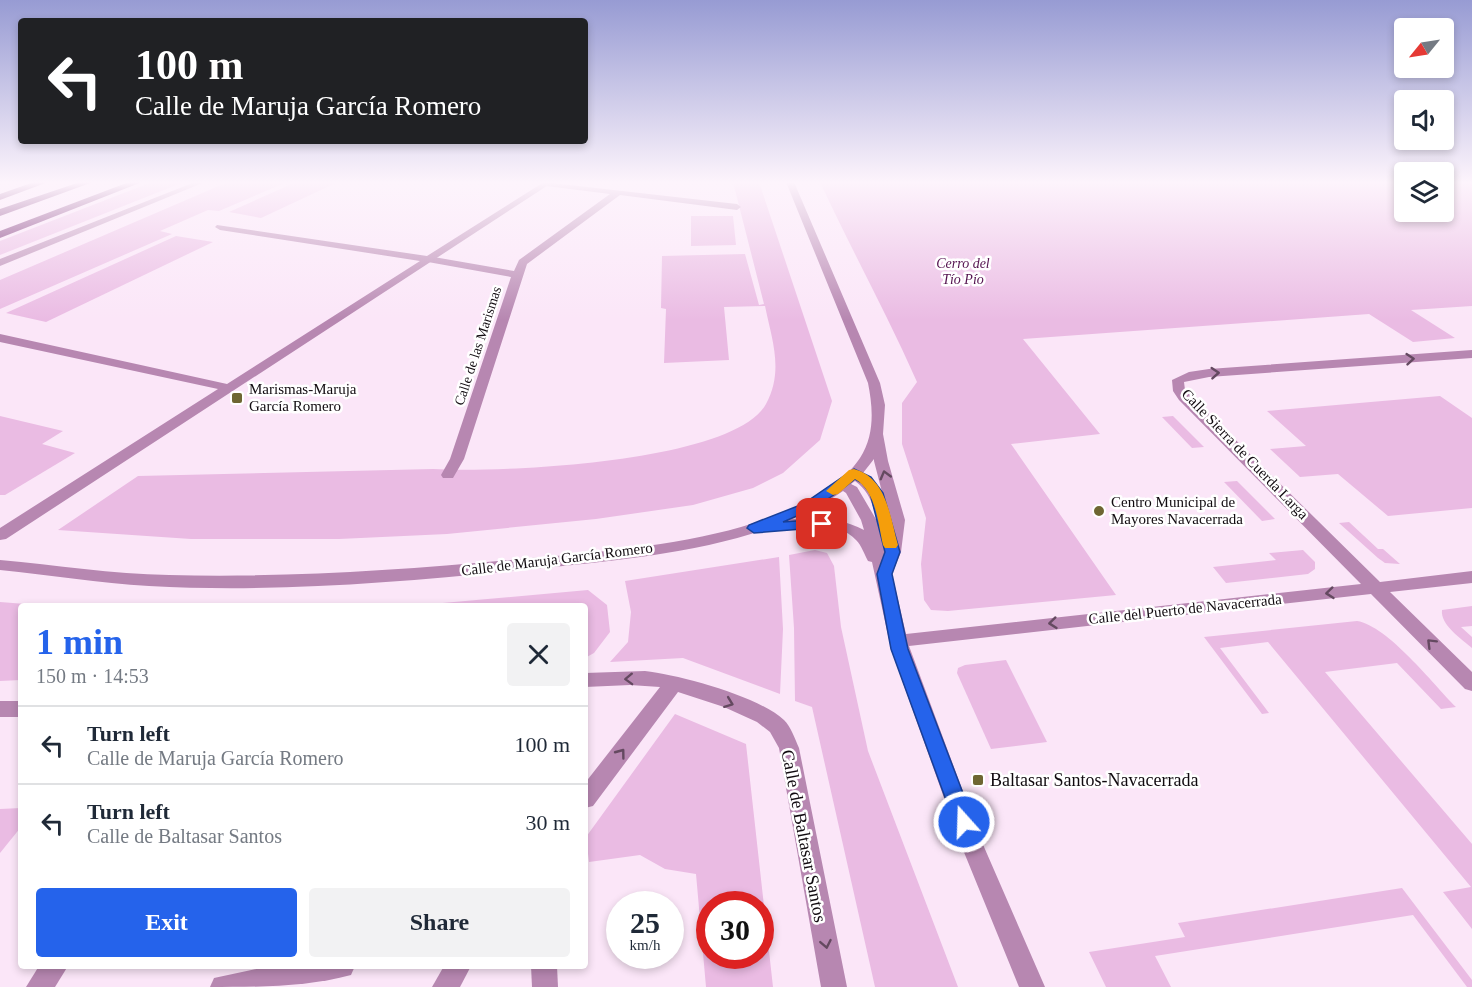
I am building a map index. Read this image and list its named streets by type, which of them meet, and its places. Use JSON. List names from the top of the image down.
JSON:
{
  "streets": {
    "street": [
      "Calle de las Marismas",
      "Calle Sierra de Cuerda Larga",
      "Calle de Maruja García Romero",
      "Calle del Puerto de Navacerrada",
      "Calle de Baltasar Santos"
    ]
  },
  "crossings": [
    ["Calle Sierra de Cuerda Larga", "Calle del Puerto de Navacerrada"]
  ],
  "one_way": ["Calle del Puerto de Navacerrada"],
  "parks": ["Cerro del Tío Pío"],
  "places": {
    "transit": ["Marismas-Maruja García Romero", "Baltasar Santos-Navacerrada"],
    "other": ["Centro Municipal de Mayores Navacerrada"]
  },
  "north": "bottom left",
  "page": {
    "turn": ["100 m", "Calle de Maruja García Romero"],
    "heading": ["1 min", "150 m · 14:53"],
    "list": [
      {
        "name": "Turn left",
        "note": "Calle de Maruja García Romero",
        "value": "100 m"
      },
      {
        "name": "Turn left",
        "note": "Calle de Baltasar Santos",
        "value": "30 m"
      }
    ],
    "buttons": ["Exit", "Share"],
    "speed": "25 km/h",
    "limit": "30"
  }
}
